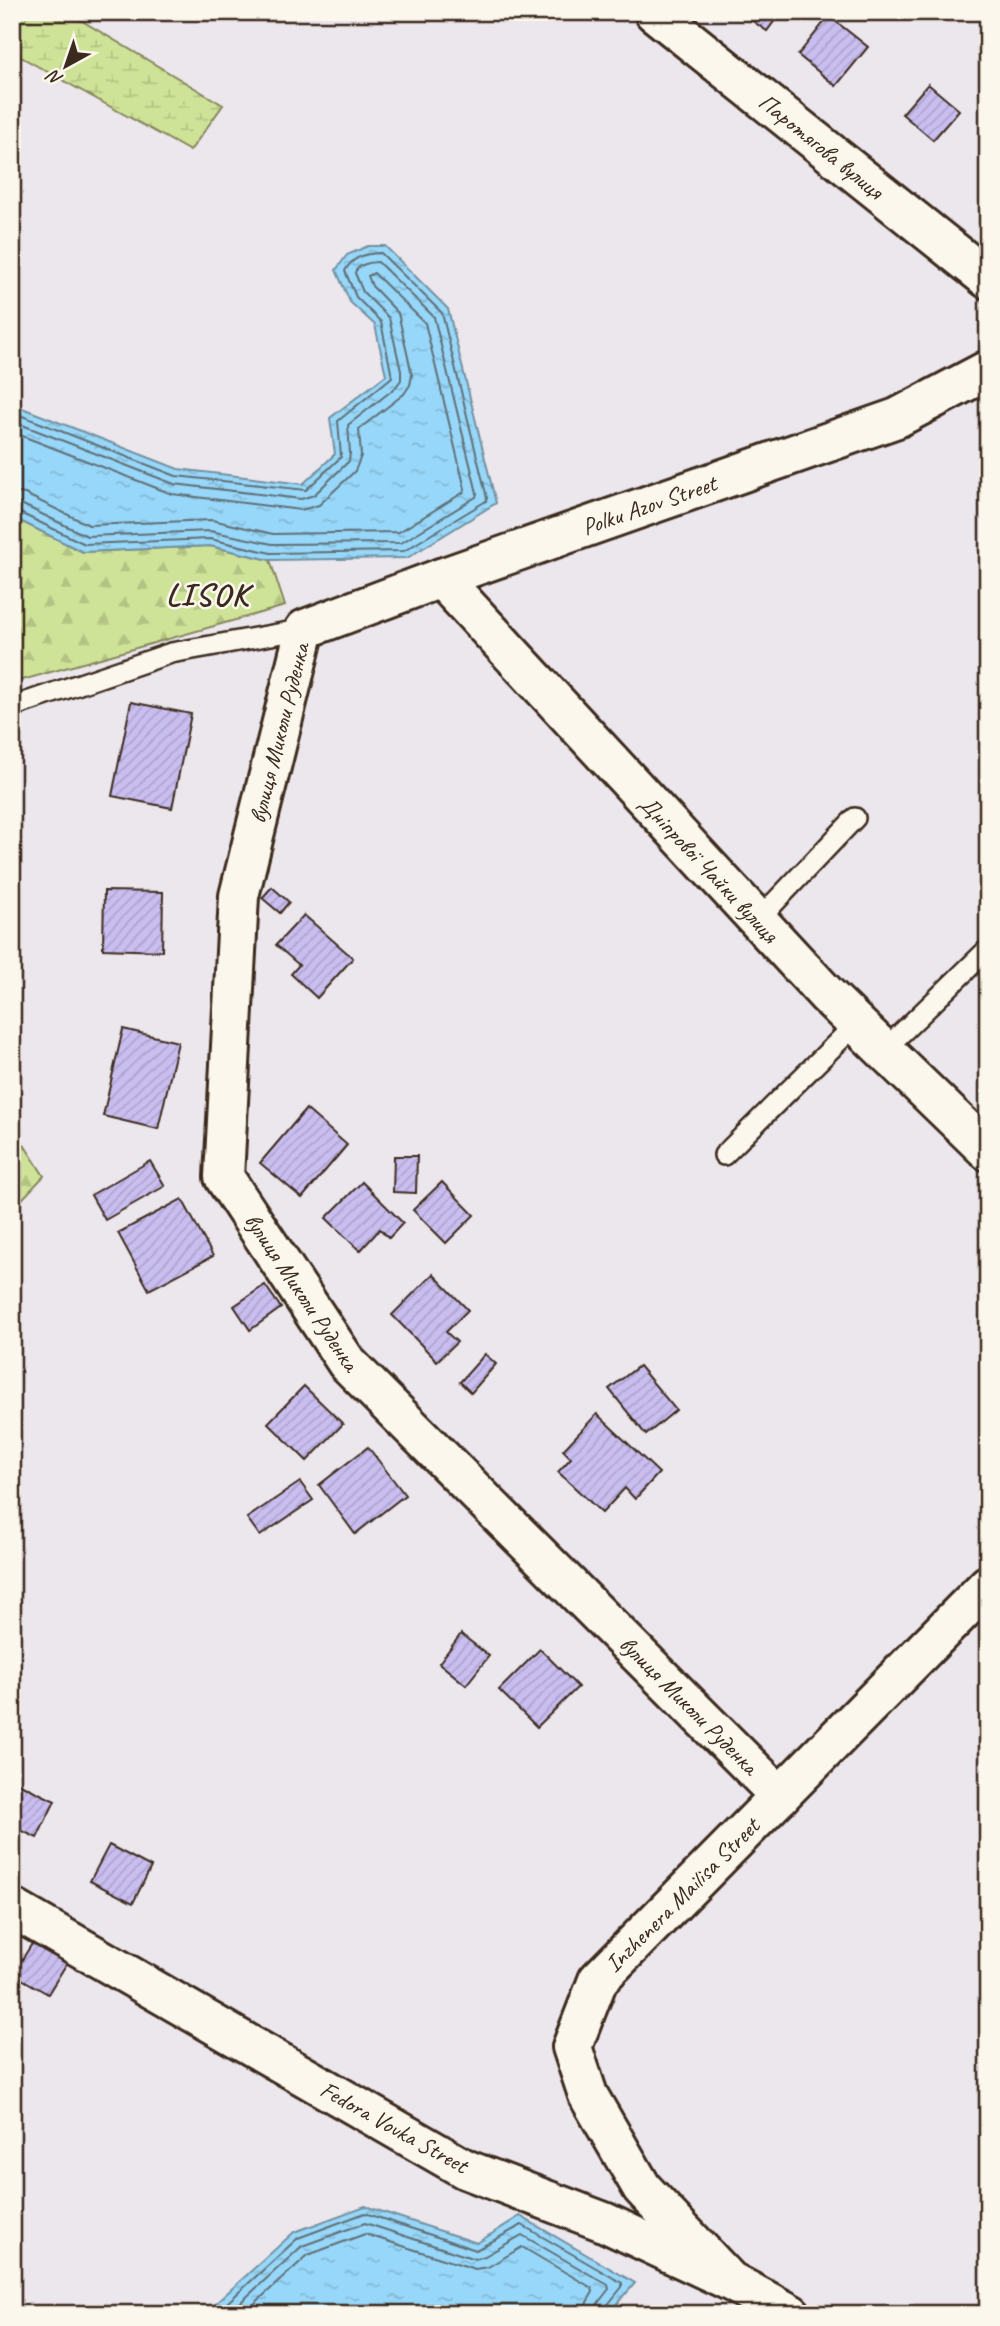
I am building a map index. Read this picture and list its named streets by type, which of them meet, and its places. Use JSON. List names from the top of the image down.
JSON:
{
  "streets": {
    "street": [
      "Паротягова вулиця",
      "Polku Azov Street",
      "вулиця Миколи Руденка",
      "Дніпрової Чайки вулиця",
      "Inzhenera Mailisa Street",
      "Fedora Vovka Street"
    ]
  },
  "crossings": [
    ["Polku Azov Street", "вулиця Миколи Руденка"],
    ["Polku Azov Street", "Дніпрової Чайки вулиця"],
    ["вулиця Миколи Руденка", "Inzhenera Mailisa Street"],
    ["Inzhenera Mailisa Street", "Fedora Vovka Street"]
  ],
  "districts": ["LISOK"],
  "north": "bottom left"
}
